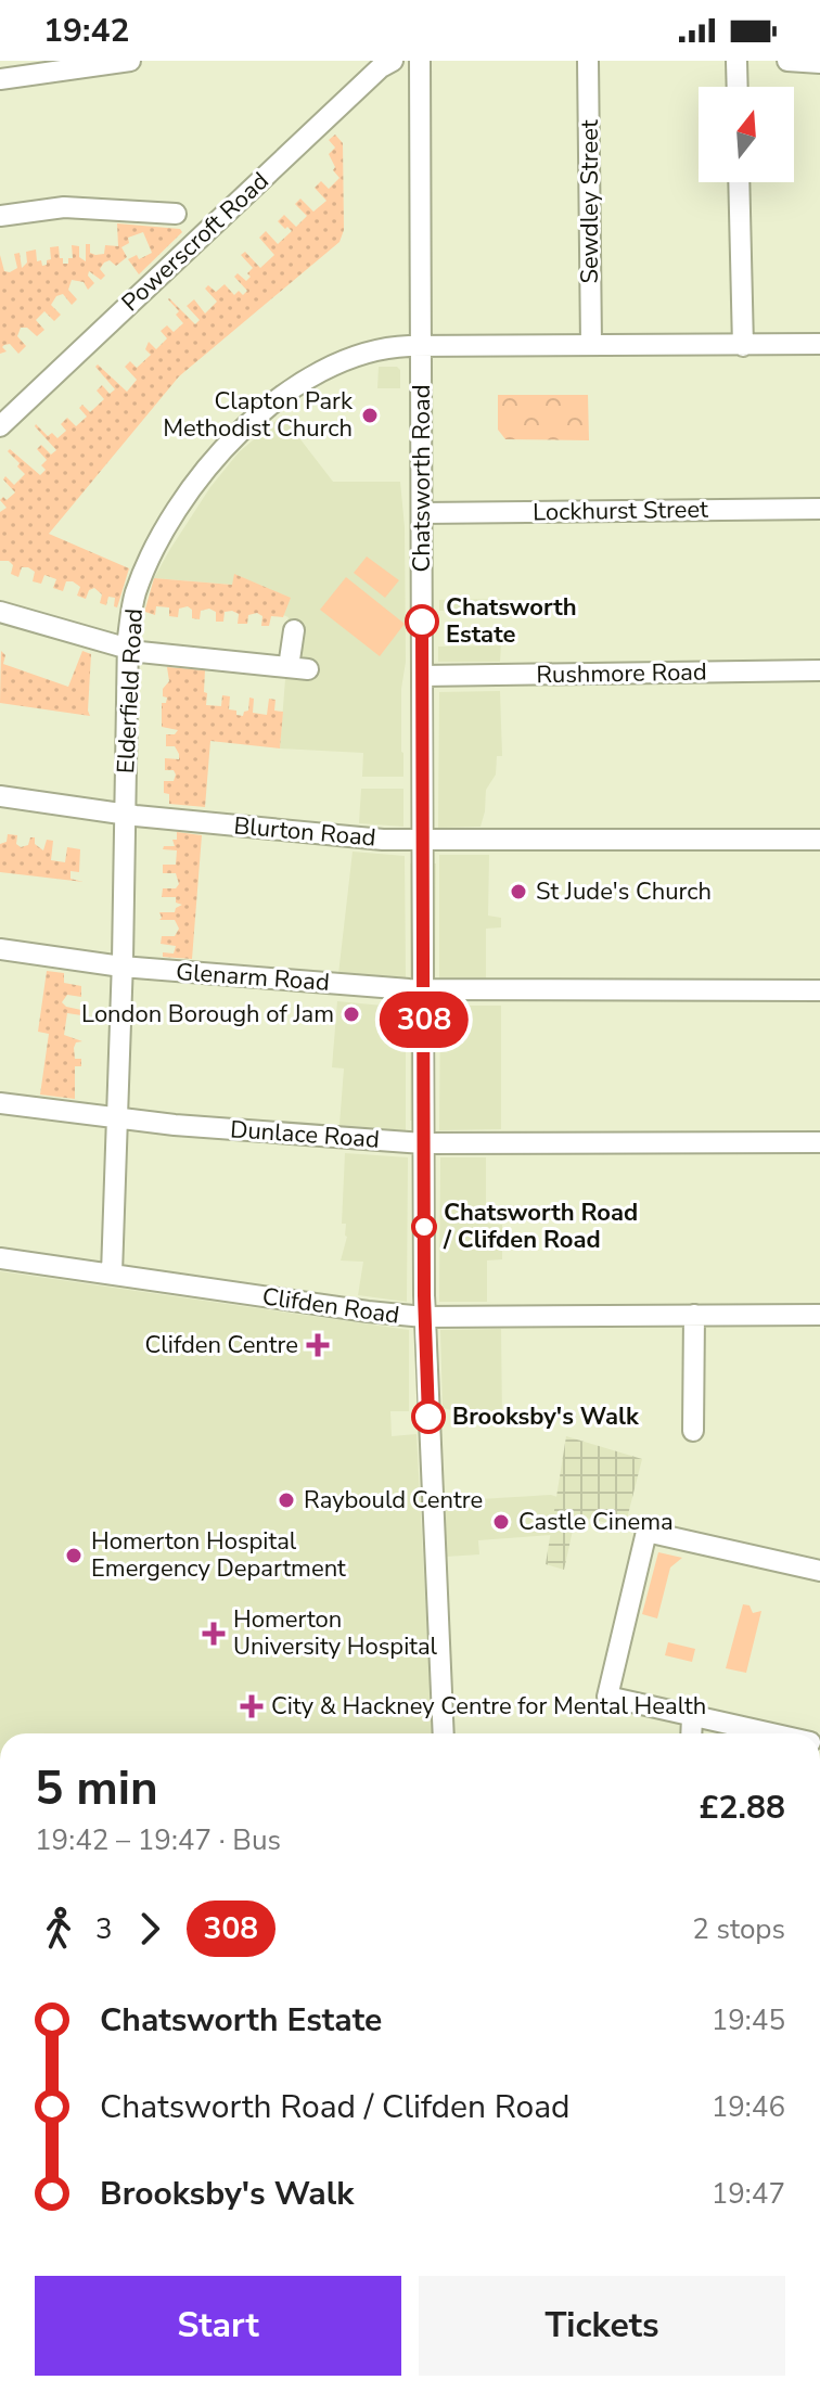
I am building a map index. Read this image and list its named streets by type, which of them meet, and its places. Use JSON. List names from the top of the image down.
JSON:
{
  "streets": {
    "street": [
      "Sewdley Street",
      "Powerscroft Road",
      "Chatsworth Road",
      "Lockhurst Street",
      "Rushmore Road",
      "Elderfield Road",
      "Blurton Road",
      "Glenarm Road",
      "Dunlace Road",
      "Clifden Road"
    ]
  },
  "crossings": [
    ["Sewdley Street", "Elderfield Road"],
    ["Chatsworth Road", "Lockhurst Street"],
    ["Chatsworth Road", "Rushmore Road"],
    ["Chatsworth Road", "Elderfield Road"],
    ["Chatsworth Road", "Blurton Road"],
    ["Chatsworth Road", "Glenarm Road"],
    ["Chatsworth Road", "Dunlace Road"],
    ["Chatsworth Road", "Clifden Road"],
    ["Elderfield Road", "Blurton Road"],
    ["Elderfield Road", "Glenarm Road"],
    ["Elderfield Road", "Dunlace Road"],
    ["Elderfield Road", "Clifden Road"]
  ],
  "places": {
    "other": [
      "Clapton Park Methodist Church",
      "Chatsworth Estate",
      "St Jude's Church",
      "London Borough of Jam",
      "Chatsworth Road / Clifden Road",
      "Brooksby's Walk",
      "Raybould Centre",
      "Castle Cinema",
      "Homerton Hospital Emergency Department"
    ],
    "health": ["Clifden Centre", "Homerton University Hospital", "City & Hackney Centre for Mental Health"]
  },
  "lines": ["bus line 308"],
  "north": "top",
  "page": {
    "status": "19:42",
    "on_map": "308",
    "heading": ["5 min", "19:42 – 19:47 · Bus", "£2.88"],
    "legs": ["3", "308", "2 stops"],
    "list": [
      {
        "name": "Chatsworth Estate",
        "value": "19:45"
      },
      {
        "name": "Chatsworth Road / Clifden Road",
        "value": "19:46"
      },
      {
        "name": "Brooksby's Walk",
        "value": "19:47"
      }
    ],
    "buttons": ["Start", "Tickets"]
  }
}
